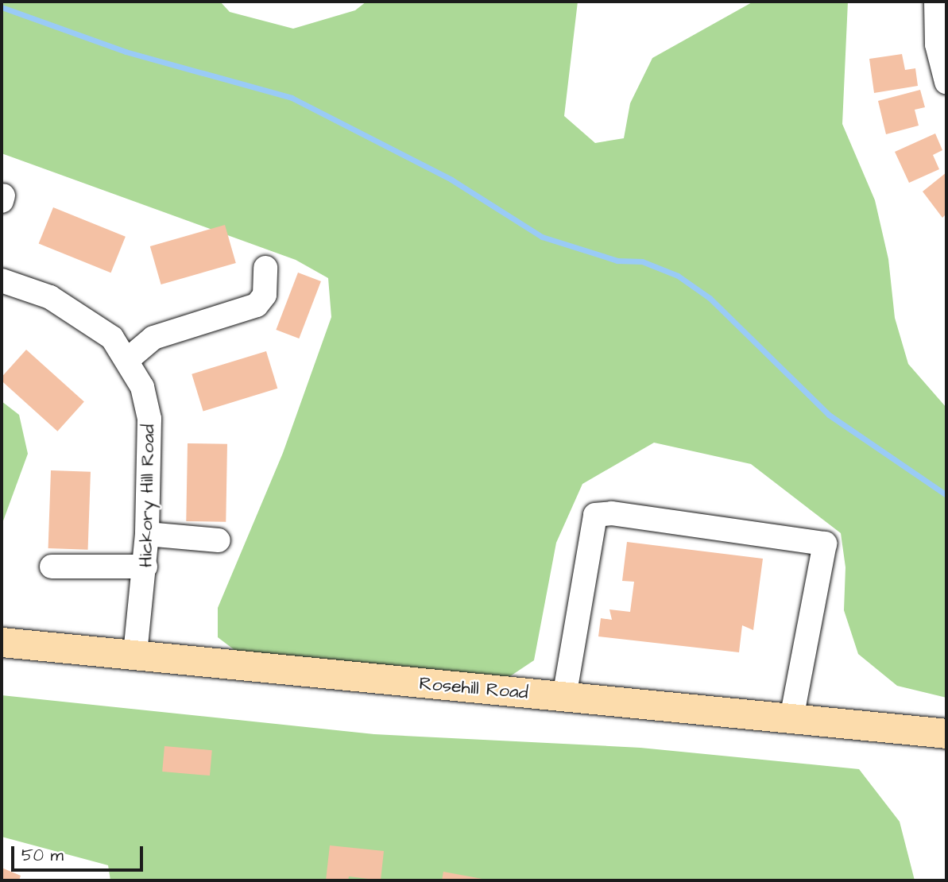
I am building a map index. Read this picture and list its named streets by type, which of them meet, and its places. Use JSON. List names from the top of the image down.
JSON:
{
  "streets": {
    "main road": ["Rosehill Road"],
    "street": ["Hickory Hill Road"]
  },
  "crossings": [
    ["Hickory Hill Road", "Rosehill Road"]
  ],
  "scale_bar": "50 m"
}
